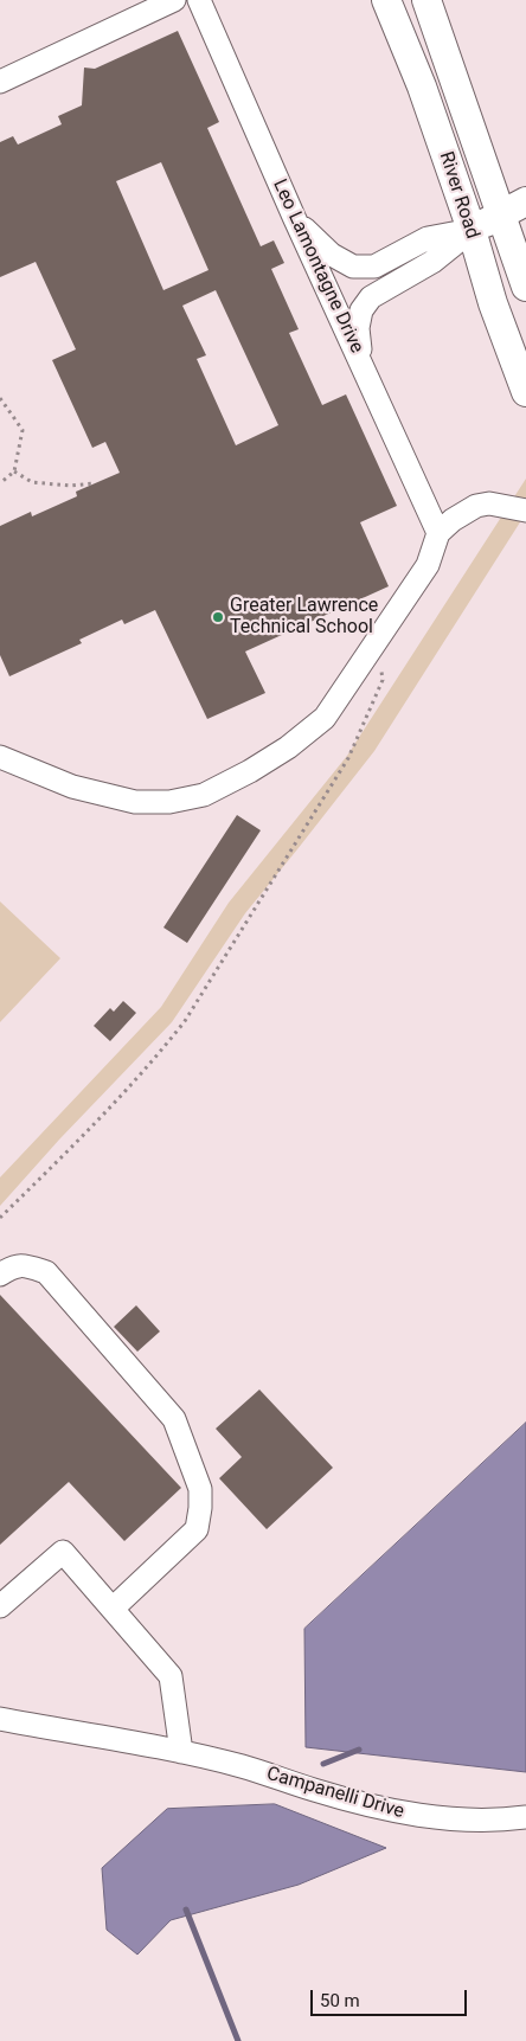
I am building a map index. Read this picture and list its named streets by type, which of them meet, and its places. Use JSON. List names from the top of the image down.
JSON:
{
  "streets": {
    "main road": ["River Road"],
    "street": ["Leo Lamontagne Drive", "Campanelli Drive"]
  },
  "places": ["Greater Lawrence Technical School"],
  "scale_bar": "50 m"
}
